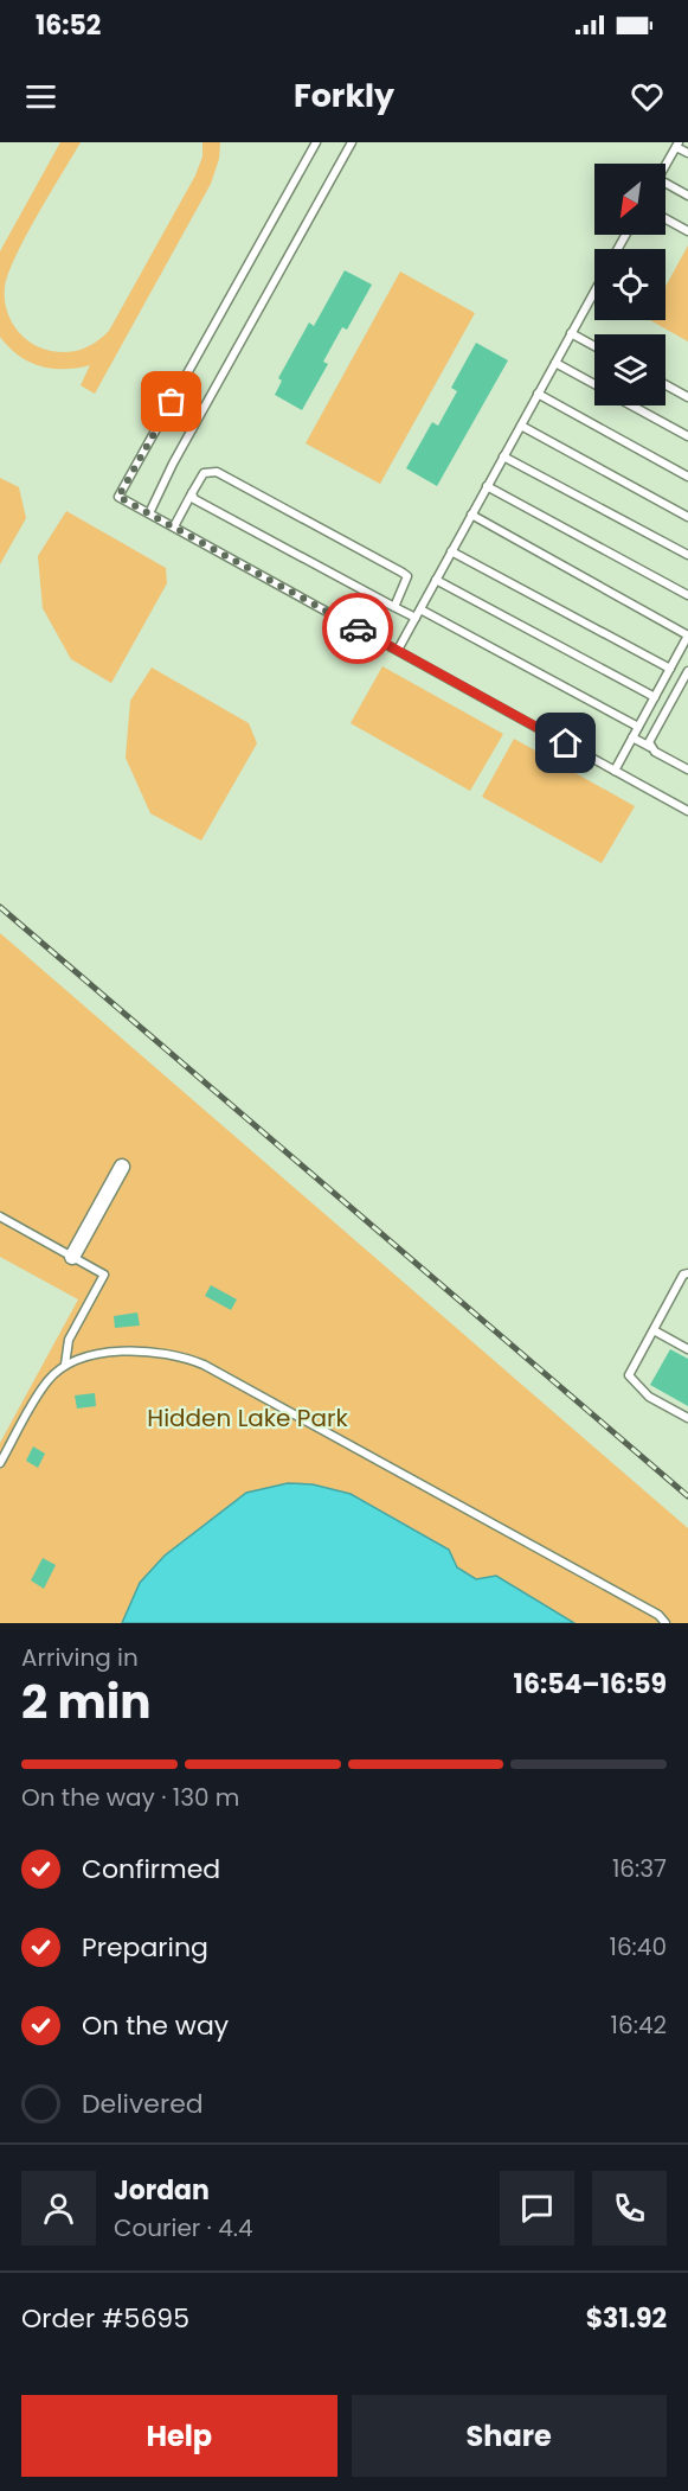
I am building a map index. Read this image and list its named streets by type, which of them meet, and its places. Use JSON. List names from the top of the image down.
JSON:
{
  "parks": ["Hidden Lake Park"],
  "north": "bottom left",
  "page": {
    "status": "16:52",
    "header": "Forkly",
    "heading": ["2 min", "Arriving in", "16:54–16:59"],
    "panel": [
      "Jordan",
      "Courier · 4.4",
      "Order #5695",
      "$31.92"
    ],
    "bar": "On the way · 130 m",
    "list": [
      ["Confirmed", "16:37"],
      ["Preparing", "16:40"],
      ["On the way", "16:42"],
      "Delivered"
    ],
    "buttons": ["Help", "Share"]
  }
}
